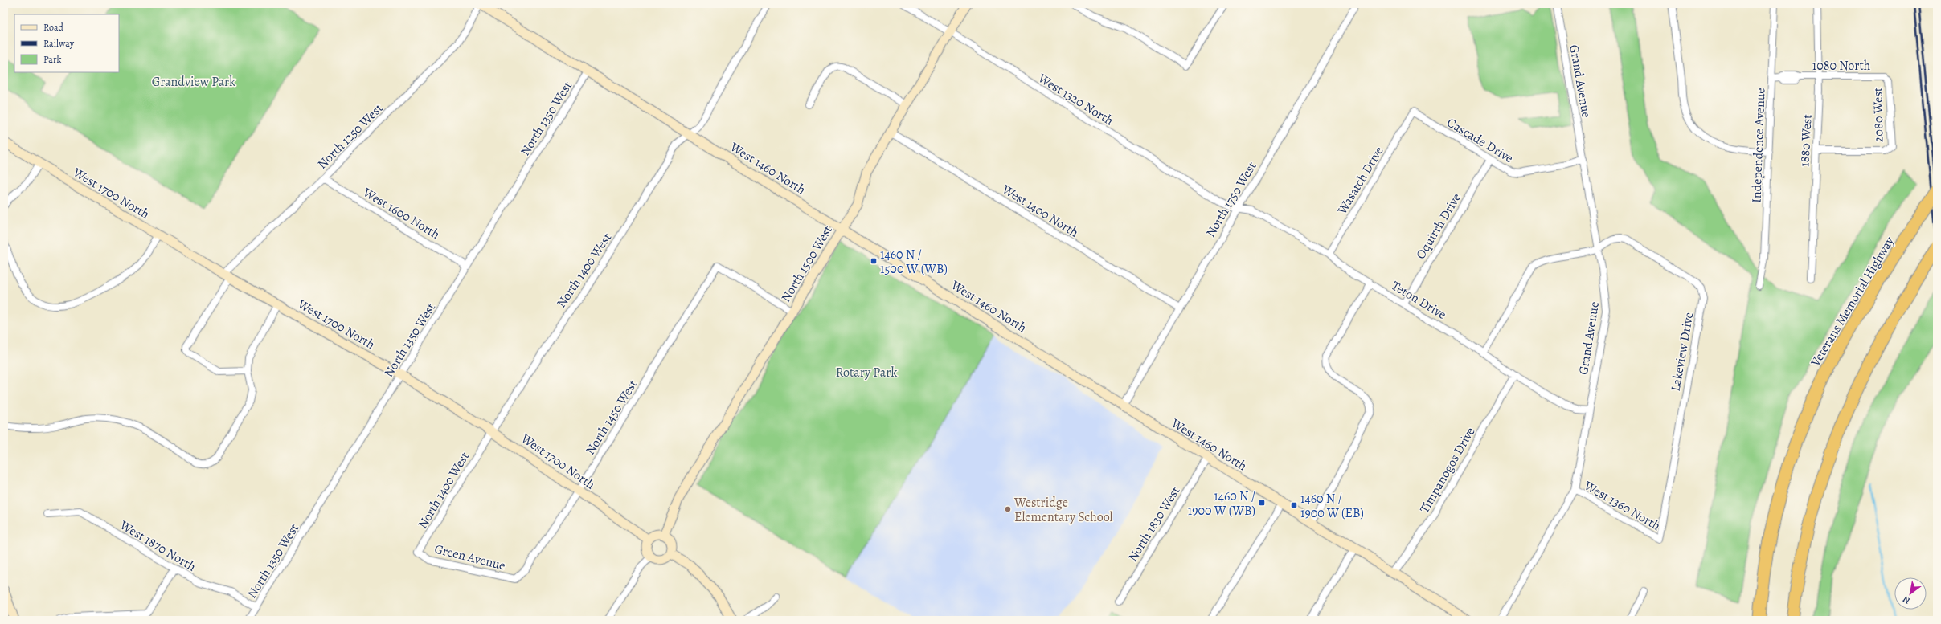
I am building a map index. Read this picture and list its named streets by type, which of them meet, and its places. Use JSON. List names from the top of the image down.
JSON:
{
  "streets": {
    "highway": ["Veterans Memorial Highway"],
    "street": [
      "1080 North",
      "Grand Avenue",
      "West 1320 North",
      "2080 West",
      "North 1350 West",
      "North 1250 West",
      "Cascade Drive",
      "1880 West",
      "Independence Avenue",
      "West 1460 North",
      "Wasatch Drive",
      "West 1700 North",
      "North 1750 West",
      "West 1400 North",
      "West 1600 North",
      "Oquirrh Drive",
      "North 1500 West",
      "North 1400 West",
      "Teton Drive",
      "Lakeview Drive",
      "North 1450 West",
      "Timpanogos Drive",
      "West 1360 North",
      "North 1830 West",
      "West 1870 North",
      "Green Avenue"
    ]
  },
  "crossings": [
    ["1080 North", "2080 West"],
    ["1080 North", "1880 West"],
    ["1080 North", "Independence Avenue"],
    ["Grand Avenue", "Cascade Drive"],
    ["Grand Avenue", "Teton Drive"],
    ["Grand Avenue", "Lakeview Drive"],
    ["Grand Avenue", "West 1360 North"],
    ["West 1320 North", "North 1750 West"],
    ["West 1320 North", "North 1500 West"],
    ["West 1320 North", "Teton Drive"],
    ["2080 West", "1880 West"],
    ["North 1350 West", "West 1460 North"],
    ["North 1350 West", "West 1700 North"],
    ["North 1350 West", "West 1600 North"],
    ["North 1350 West", "West 1870 North"],
    ["North 1250 West", "West 1460 North"],
    ["North 1250 West", "West 1700 North"],
    ["North 1250 West", "West 1600 North"],
    ["Cascade Drive", "Wasatch Drive"],
    ["Cascade Drive", "Oquirrh Drive"],
    ["West 1460 North", "North 1750 West"],
    ["West 1460 North", "North 1500 West"],
    ["West 1460 North", "North 1400 West"],
    ["West 1460 North", "Timpanogos Drive"],
    ["West 1460 North", "North 1830 West"],
    ["Wasatch Drive", "Teton Drive"],
    ["West 1700 North", "North 1500 West"],
    ["West 1700 North", "North 1400 West"],
    ["West 1700 North", "North 1450 West"],
    ["North 1750 West", "West 1400 North"],
    ["North 1750 West", "Teton Drive"],
    ["West 1400 North", "North 1500 West"],
    ["Oquirrh Drive", "Teton Drive"],
    ["North 1500 West", "North 1450 West"],
    ["North 1400 West", "Green Avenue"],
    ["Teton Drive", "Lakeview Drive"],
    ["Teton Drive", "Timpanogos Drive"],
    ["Lakeview Drive", "West 1360 North"],
    ["North 1450 West", "Green Avenue"]
  ],
  "parks": ["Grandview Park", "Rotary Park"],
  "places": {
    "transit": ["1460 N / 1500 W (WB)", "1460 N / 1900 W (WB)", "1460 N / 1900 W (EB)"],
    "other": ["Westridge Elementary School"]
  },
  "legend": ["Road", "Railway", "Park"],
  "north": "bottom left"
}
